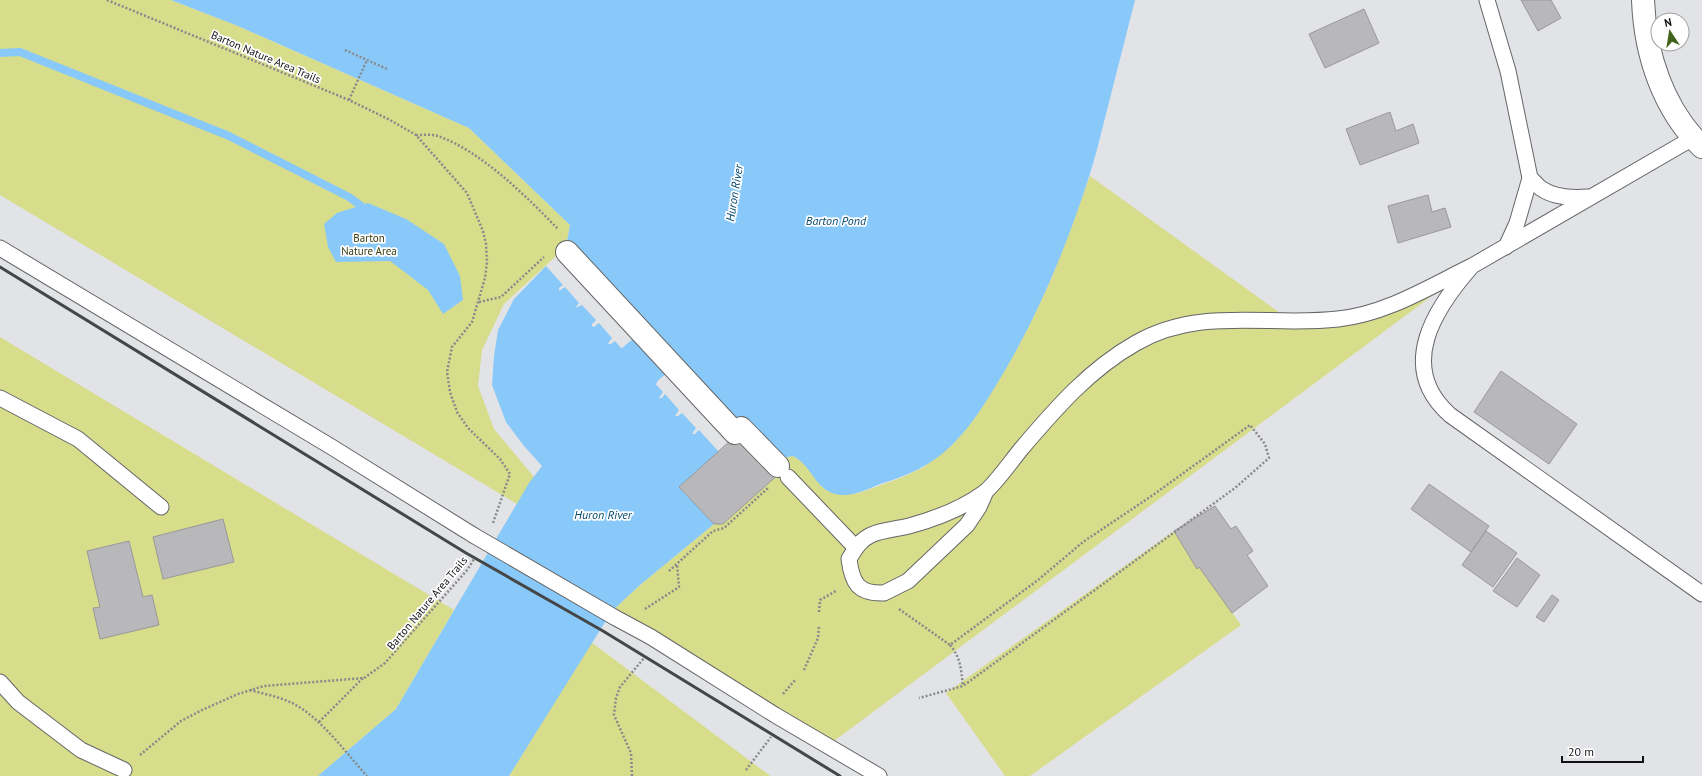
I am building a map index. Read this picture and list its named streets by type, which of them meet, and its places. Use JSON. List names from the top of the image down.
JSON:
{
  "streets": {
    "path": ["Barton Nature Area Trails"]
  },
  "water": ["Huron River", "Barton Pond"],
  "parks": ["Barton Nature Area"],
  "scale_bar": "20 m",
  "north": "top"
}
